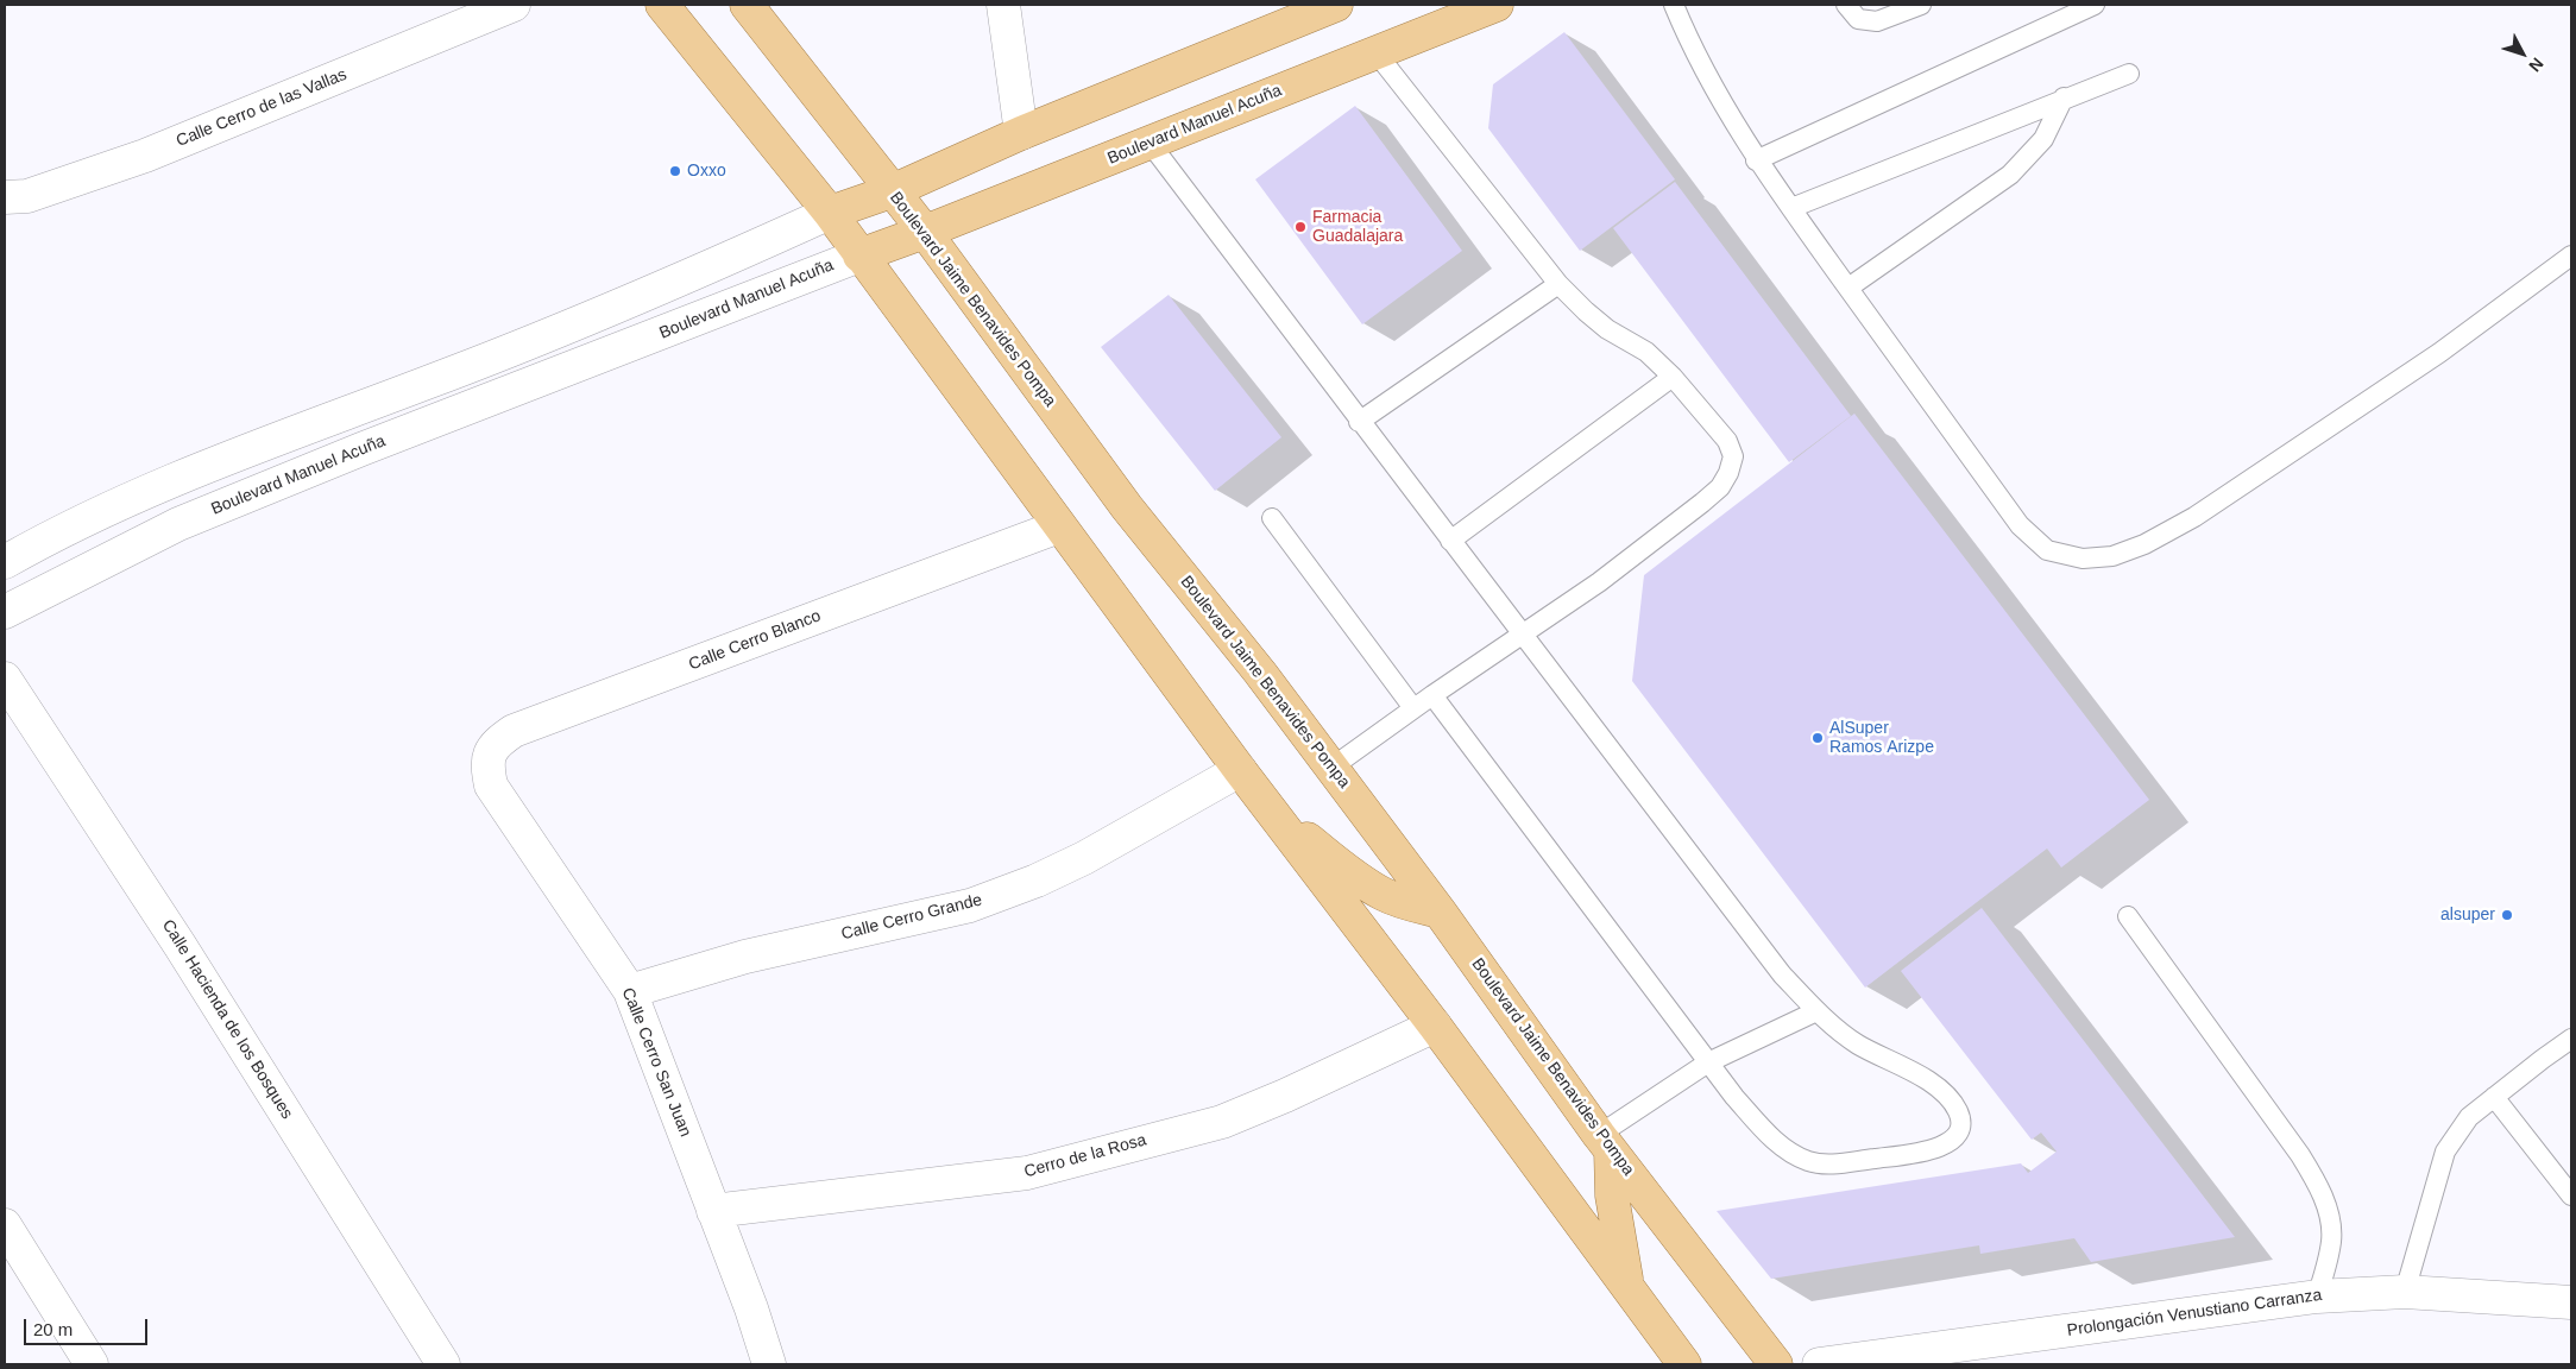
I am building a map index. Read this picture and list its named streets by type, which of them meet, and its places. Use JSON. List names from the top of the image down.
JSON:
{
  "streets": {
    "main road": ["Boulevard Manuel Acuña", "Boulevard Jaime Benavides Pompa"],
    "street": [
      "Calle Cerro de las Vallas",
      "Calle Cerro Blanco",
      "Calle Cerro Grande",
      "Calle Hacienda de los Bosques",
      "Calle Cerro San Juan",
      "Cerro de la Rosa",
      "Prolongación Venustiano Carranza"
    ]
  },
  "crossings": [
    ["Boulevard Manuel Acuña", "Boulevard Jaime Benavides Pompa"],
    ["Calle Cerro Blanco", "Calle Cerro San Juan"],
    ["Calle Cerro Grande", "Calle Cerro San Juan"],
    ["Calle Cerro San Juan", "Cerro de la Rosa"]
  ],
  "places": [
    "Oxxo",
    "Farmacia Guadalajara",
    "AlSuper Ramos Arizpe",
    "alsuper"
  ],
  "scale_bar": "20 m",
  "north": "bottom right"
}
